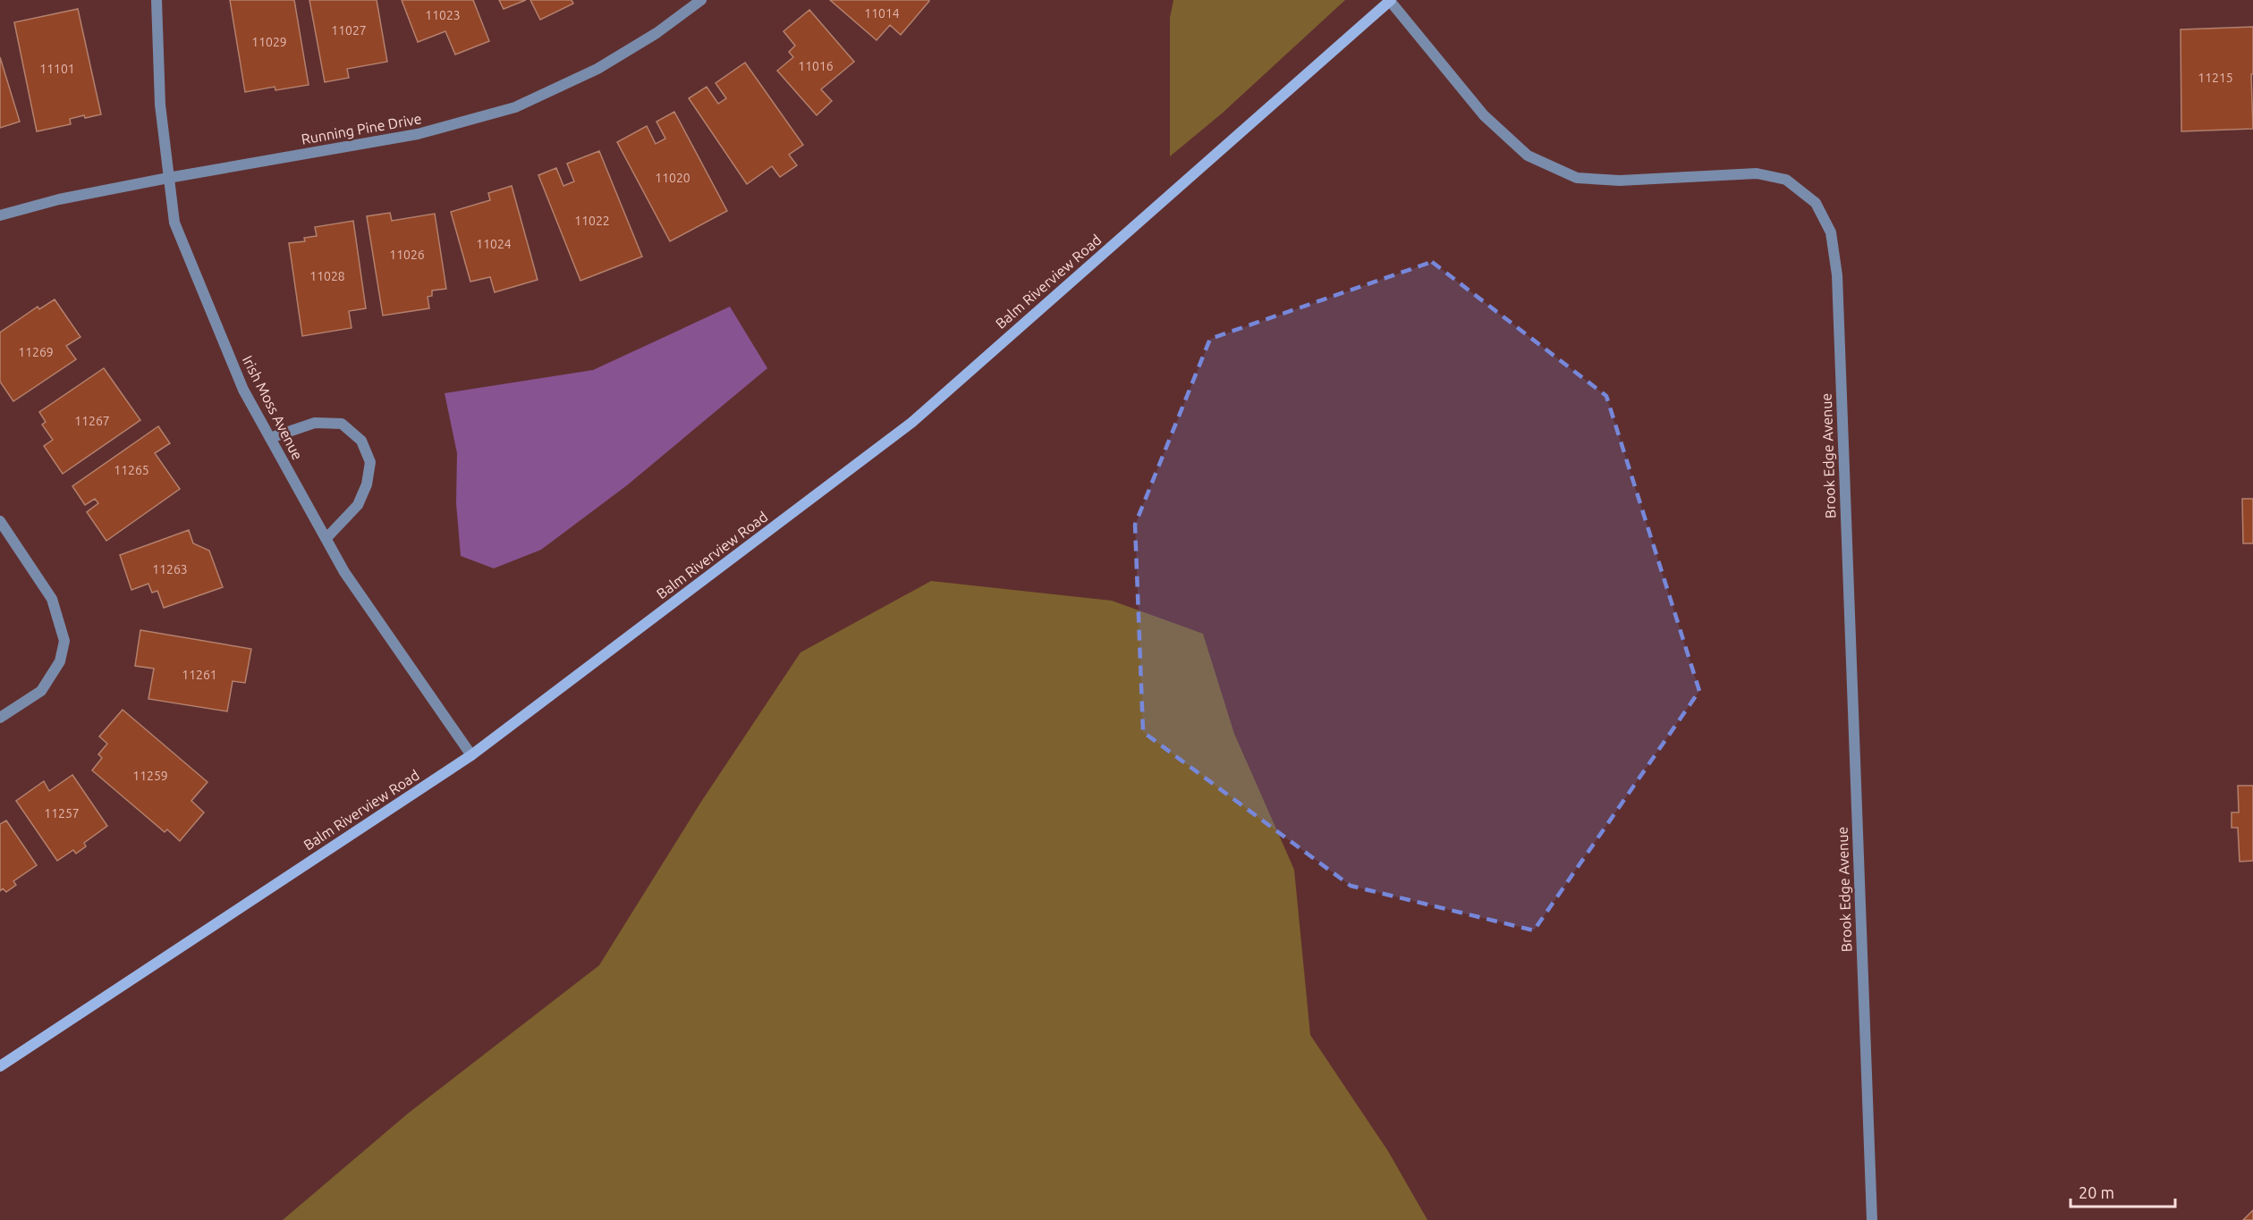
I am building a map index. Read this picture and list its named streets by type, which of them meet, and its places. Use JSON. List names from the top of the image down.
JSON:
{
  "streets": {
    "main road": ["Balm Riverview Road"],
    "street": ["Running Pine Drive", "Irish Moss Avenue", "Brook Edge Avenue"]
  },
  "crossings": [
    ["Running Pine Drive", "Irish Moss Avenue"],
    ["Balm Riverview Road", "Irish Moss Avenue"],
    ["Balm Riverview Road", "Brook Edge Avenue"]
  ],
  "house_numbers": [
    "11014",
    "11023",
    "11027",
    "11029",
    "11016",
    "11101",
    "11215",
    "11020",
    "11022",
    "11024",
    "11026",
    "11028",
    "11269",
    "11267",
    "11265",
    "11263",
    "11261",
    "11259",
    "11257"
  ],
  "scale_bar": "20 m"
}
